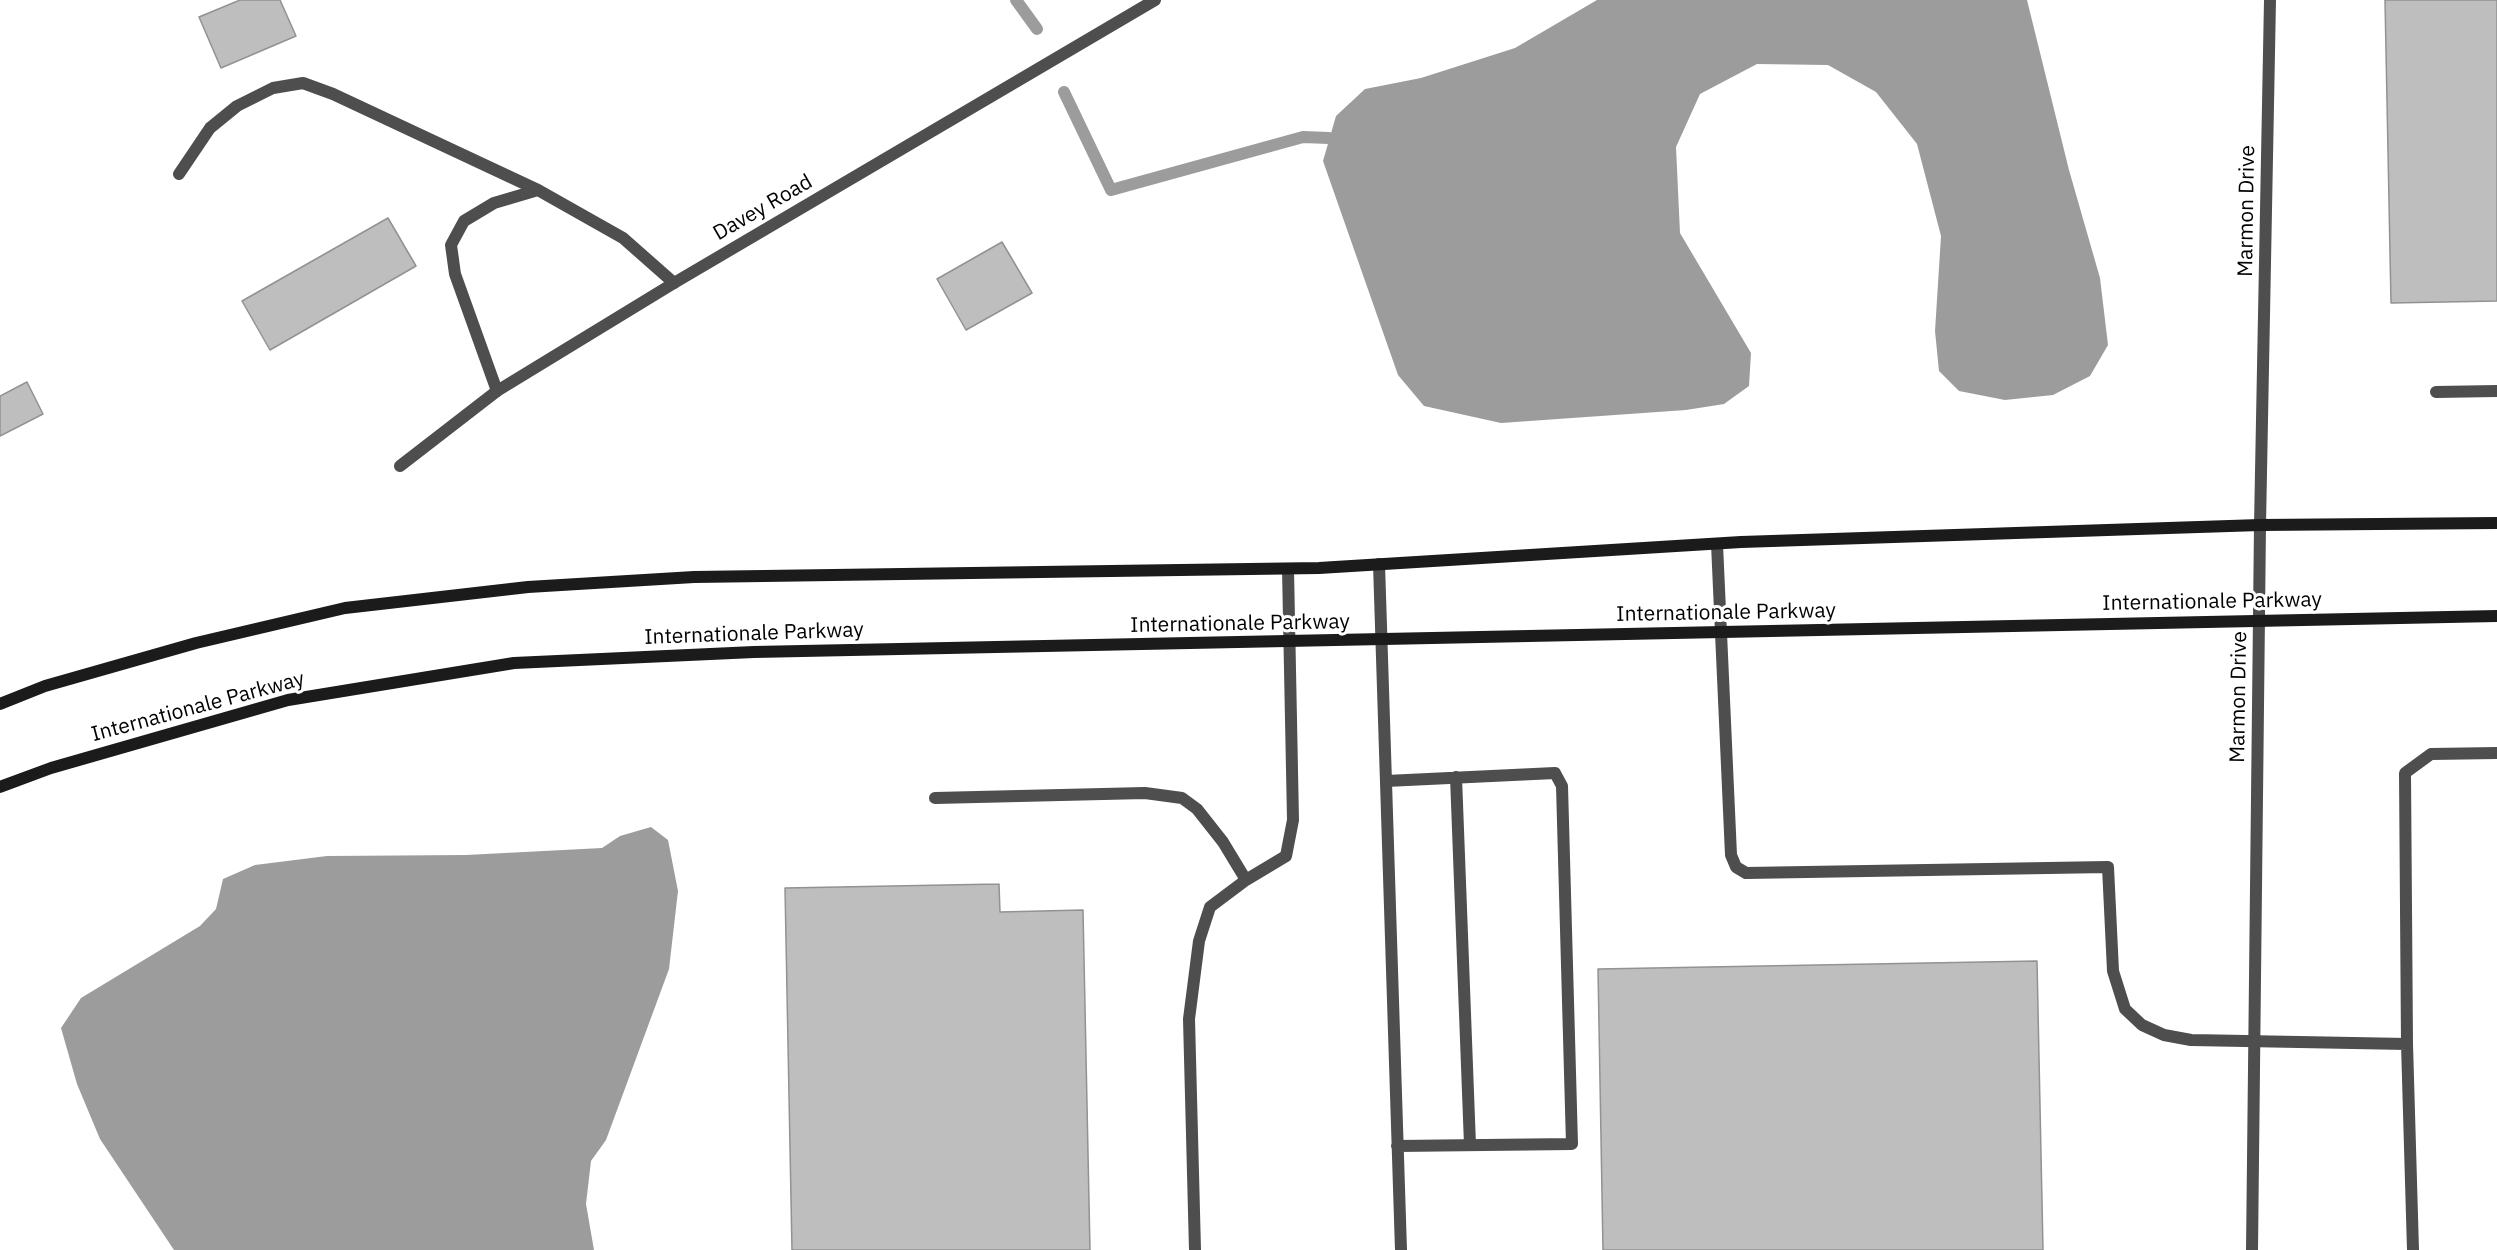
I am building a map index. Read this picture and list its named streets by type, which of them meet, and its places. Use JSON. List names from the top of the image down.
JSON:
{
  "streets": {
    "street": ["Davey Road", "Marmon Drive", "Internationale Parkway"]
  },
  "crossings": [
    ["Marmon Drive", "Internationale Parkway"]
  ]
}
